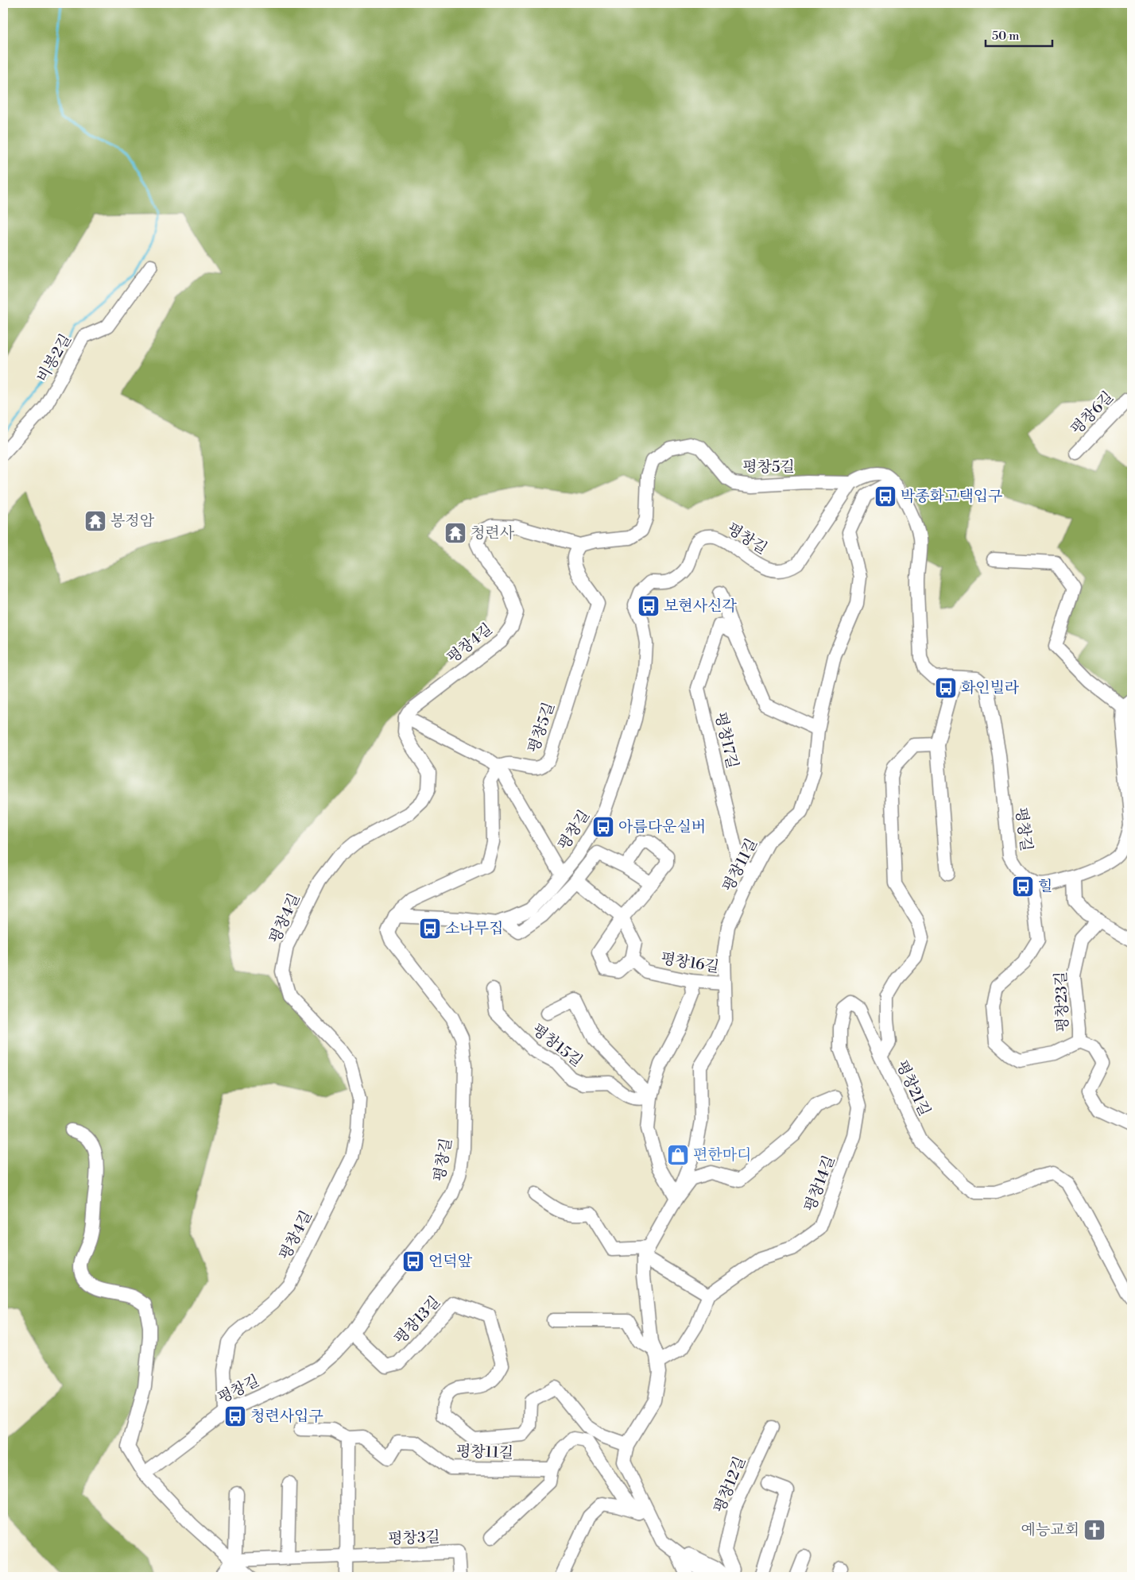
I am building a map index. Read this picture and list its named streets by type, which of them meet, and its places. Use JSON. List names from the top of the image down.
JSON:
{
  "streets": {
    "street": [
      "비봉2길",
      "평창6길",
      "평창5길",
      "평창길",
      "평창4길",
      "평창17길",
      "평창11길",
      "평창16길",
      "평창23길",
      "평창15길",
      "평창21길",
      "평창14길",
      "평창13길",
      "평창12길",
      "평창3길"
    ]
  },
  "crossings": [
    ["평창5길", "평창길"],
    ["평창5길", "평창4길"],
    ["평창길", "평창4길"],
    ["평창길", "평창11길"],
    ["평창길", "평창23길"],
    ["평창길", "평창13길"],
    ["평창17길", "평창11길"],
    ["평창11길", "평창16길"],
    ["평창11길", "평창13길"],
    ["평창21길", "평창14길"]
  ],
  "places": {
    "bus stop": [
      "박종화고택입구",
      "보현사신각",
      "화인빌라",
      "아름다운실버",
      "힐",
      "소나무집",
      "언덕앞",
      "청련사입구"
    ],
    "temple": ["봉정암", "청련사"],
    "shop": ["편한마디"],
    "church": ["예능교회"]
  },
  "scale_bar": "50 m"
}
